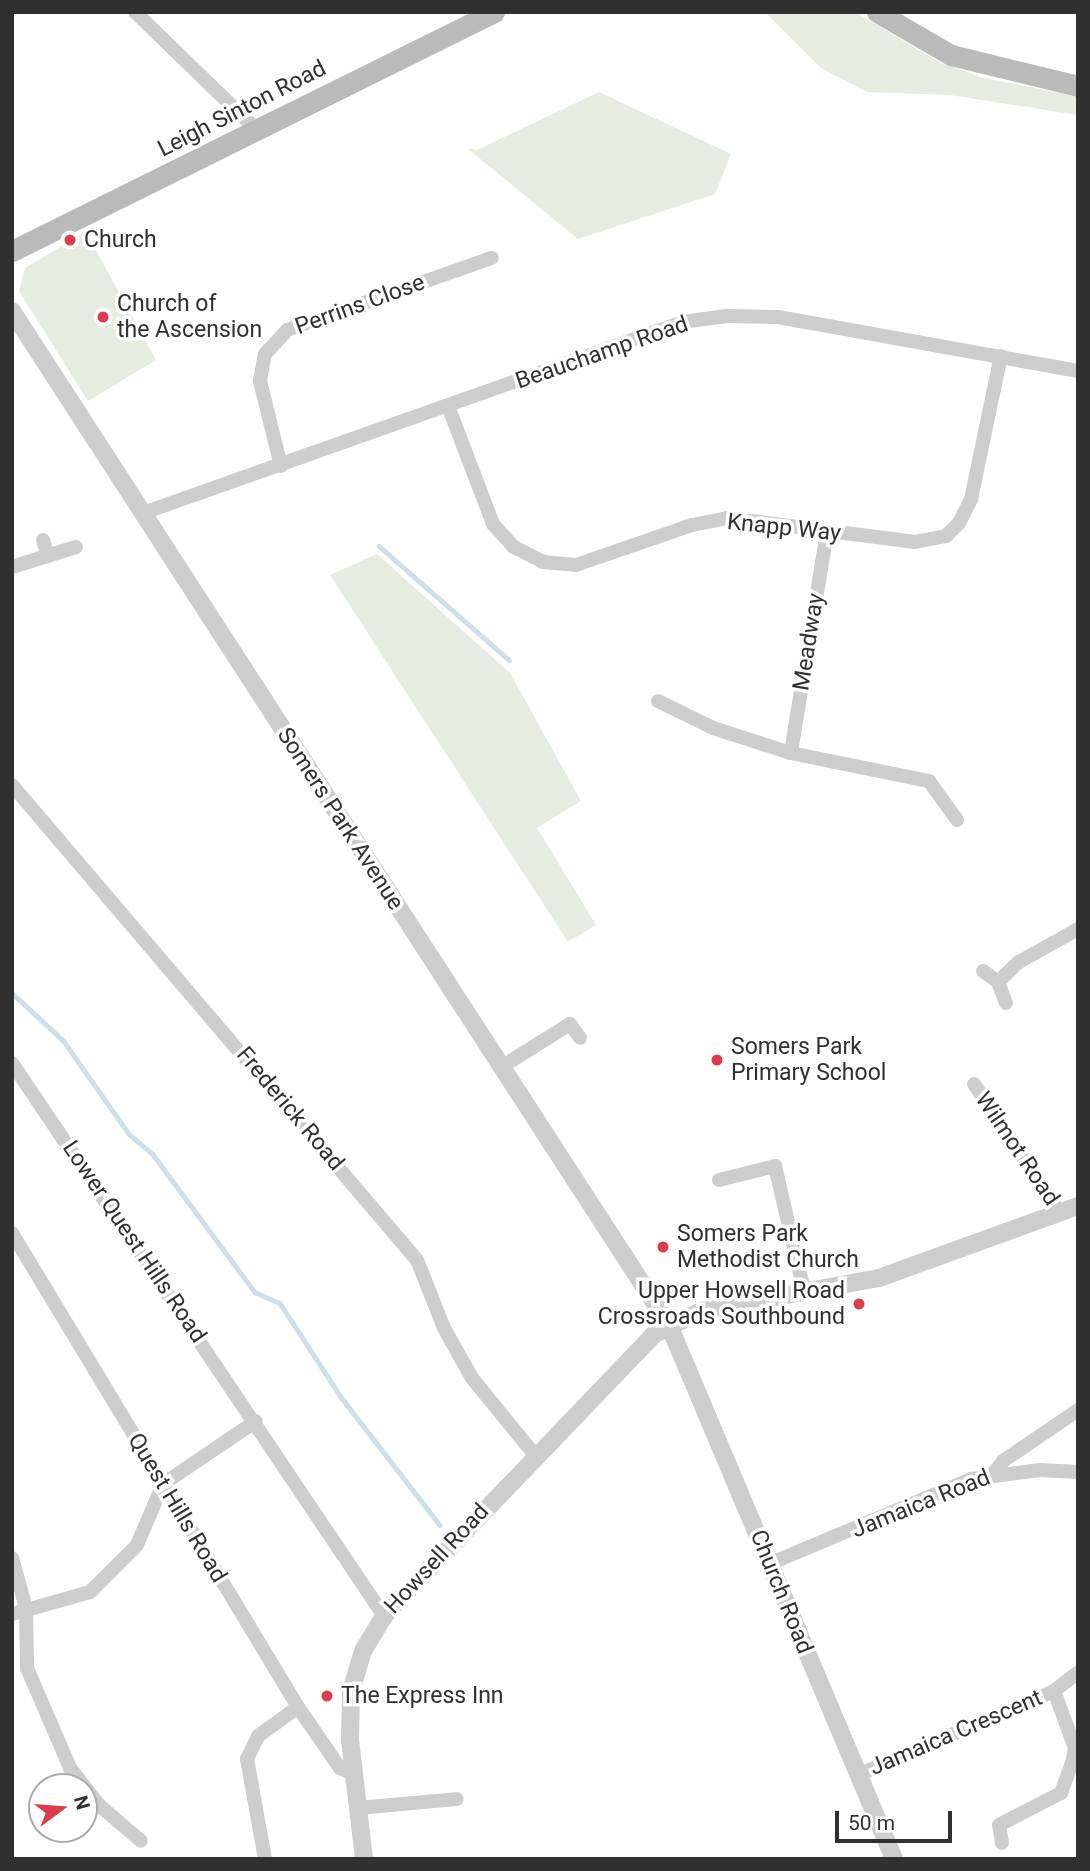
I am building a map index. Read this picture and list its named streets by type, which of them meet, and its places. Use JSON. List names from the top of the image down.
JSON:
{
  "streets": {
    "main road": ["Leigh Sinton Road"],
    "street": [
      "Perrins Close",
      "Beauchamp Road",
      "Knapp Way",
      "Meadway",
      "Somers Park Avenue",
      "Frederick Road",
      "Wilmot Road",
      "Lower Quest Hills Road",
      "Jamaica Road",
      "Quest Hills Road",
      "Howsell Road",
      "Church Road",
      "Jamaica Crescent"
    ]
  },
  "crossings": [
    ["Perrins Close", "Beauchamp Road"],
    ["Beauchamp Road", "Knapp Way"],
    ["Beauchamp Road", "Somers Park Avenue"],
    ["Knapp Way", "Meadway"],
    ["Somers Park Avenue", "Howsell Road"],
    ["Somers Park Avenue", "Church Road"],
    ["Frederick Road", "Howsell Road"],
    ["Wilmot Road", "Howsell Road"],
    ["Lower Quest Hills Road", "Howsell Road"],
    ["Jamaica Road", "Church Road"],
    ["Quest Hills Road", "Howsell Road"],
    ["Howsell Road", "Church Road"],
    ["Church Road", "Jamaica Crescent"]
  ],
  "places": [
    "Church",
    "Church of the Ascension",
    "Somers Park Primary School",
    "Somers Park Methodist Church",
    "Upper Howsell Road Crossroads Southbound",
    "The Express Inn"
  ],
  "scale_bar": "50 m",
  "north": "right"
}
